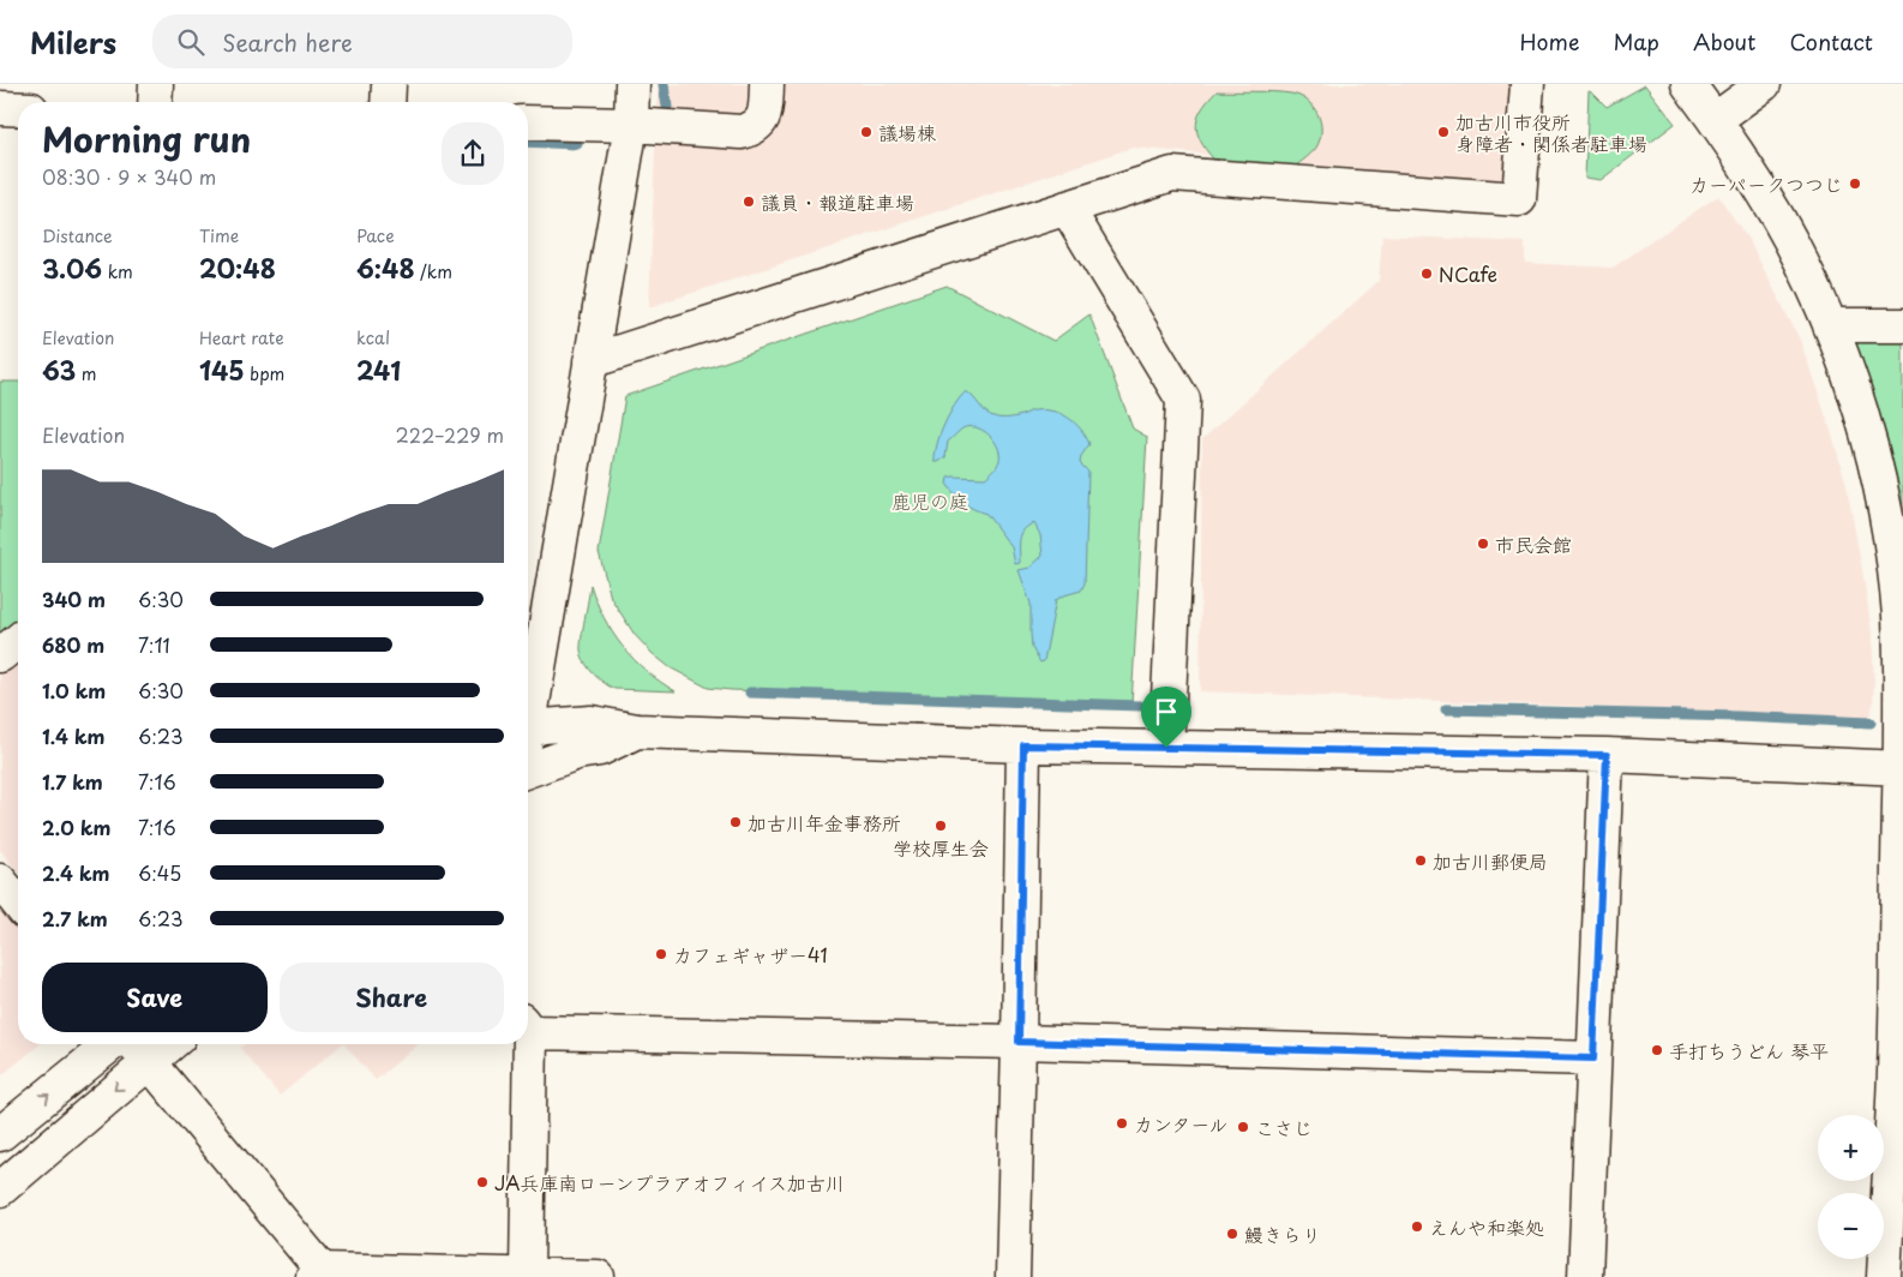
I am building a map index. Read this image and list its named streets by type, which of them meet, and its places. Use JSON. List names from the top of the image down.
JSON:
{
  "parks": ["鹿児の庭"],
  "places": [
    "議場棟",
    "加古川市役所 身障者・関係者駐車場",
    "カーパークつつじ",
    "議員・報道駐車場",
    "NCafe",
    "市民会館",
    "加古川年金事務所",
    "学校厚生会",
    "加古川郵便局",
    "カフェギャザー41",
    "手打ちうどん 琴平",
    "カンタール",
    "こさじ",
    "JA兵庫南ローンプラアオフィイス加古川",
    "えんや和楽処",
    "鰻きらり"
  ],
  "page": {
    "header": "Milers",
    "search": "Search here",
    "nav": [
      "Home",
      "Map",
      "About",
      "Contact"
    ],
    "heading": ["Morning run", "08:30 · 9 × 340 m"],
    "stats": [
      ["Distance", "3.06 km"],
      ["Time", "20:48"],
      ["Pace", "6:48 /km"],
      ["Elevation", "63 m"],
      ["Heart rate", "145 bpm"],
      ["kcal", "241"]
    ],
    "chart": ["Elevation", "222–229 m"],
    "list": [
      {
        "name": "340 m",
        "note": "6:30"
      },
      {
        "name": "680 m",
        "note": "7:11"
      },
      {
        "name": "1.0 km",
        "note": "6:30"
      },
      {
        "name": "1.4 km",
        "note": "6:23"
      },
      {
        "name": "1.7 km",
        "note": "7:16"
      },
      {
        "name": "2.0 km",
        "note": "7:16"
      },
      {
        "name": "2.4 km",
        "note": "6:45"
      },
      {
        "name": "2.7 km",
        "note": "6:23"
      }
    ],
    "buttons": ["Save", "Share"],
    "map_buttons": ["+", "−"]
  }
}
